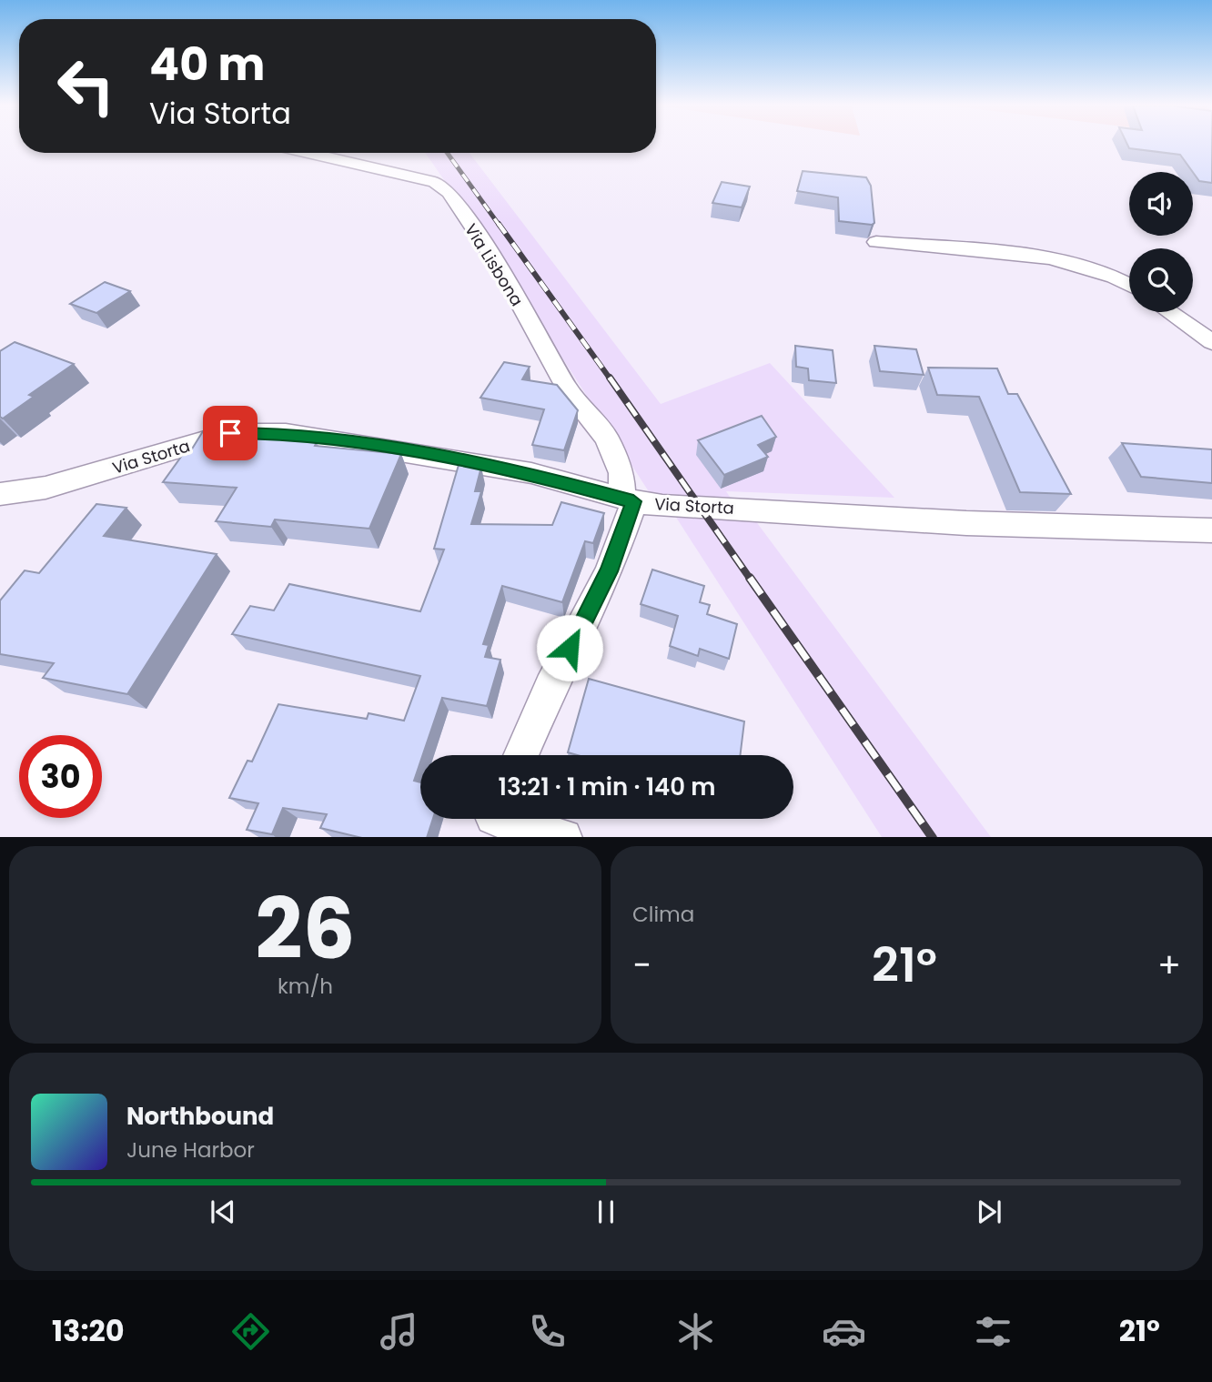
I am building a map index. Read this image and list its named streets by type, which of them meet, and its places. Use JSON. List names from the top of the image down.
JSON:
{
  "streets": {
    "street": ["Via Lisbona", "Via Storta"]
  },
  "crossings": [
    ["Via Lisbona", "Via Storta"]
  ],
  "page": {
    "turn": ["40 m", "Via Storta"],
    "limit": "30",
    "trip": "13:21 · 1 min · 140 m",
    "tile": [
      ["26", "km/h"],
      "Clima"
    ],
    "heat": ["−", "21°", "+"],
    "song": ["Northbound", "June Harbor"],
    "tabs": ["13:20", "21°"]
  }
}
